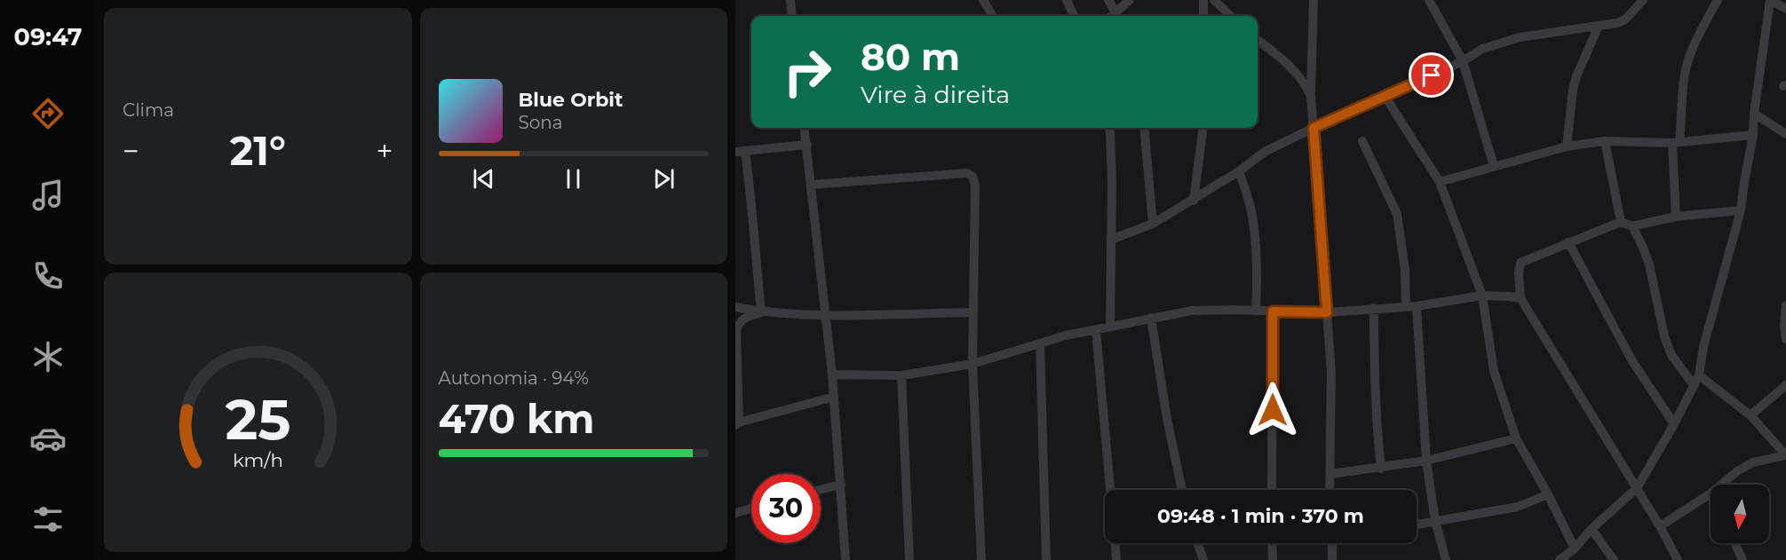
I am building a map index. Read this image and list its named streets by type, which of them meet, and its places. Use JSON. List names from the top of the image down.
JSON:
{
  "north": "bottom",
  "page": {
    "tabs": "09:47",
    "tile": [
      "Clima",
      ["Autonomia · 94%", "470 km"]
    ],
    "turn": ["80 m", "Vire à direita"],
    "song": ["Blue Orbit", "Sona"],
    "heat": ["−", "21°", "+"],
    "limit": "30",
    "trip": "09:48 · 1 min · 370 m",
    "gauge": ["25", "km/h"]
  }
}
